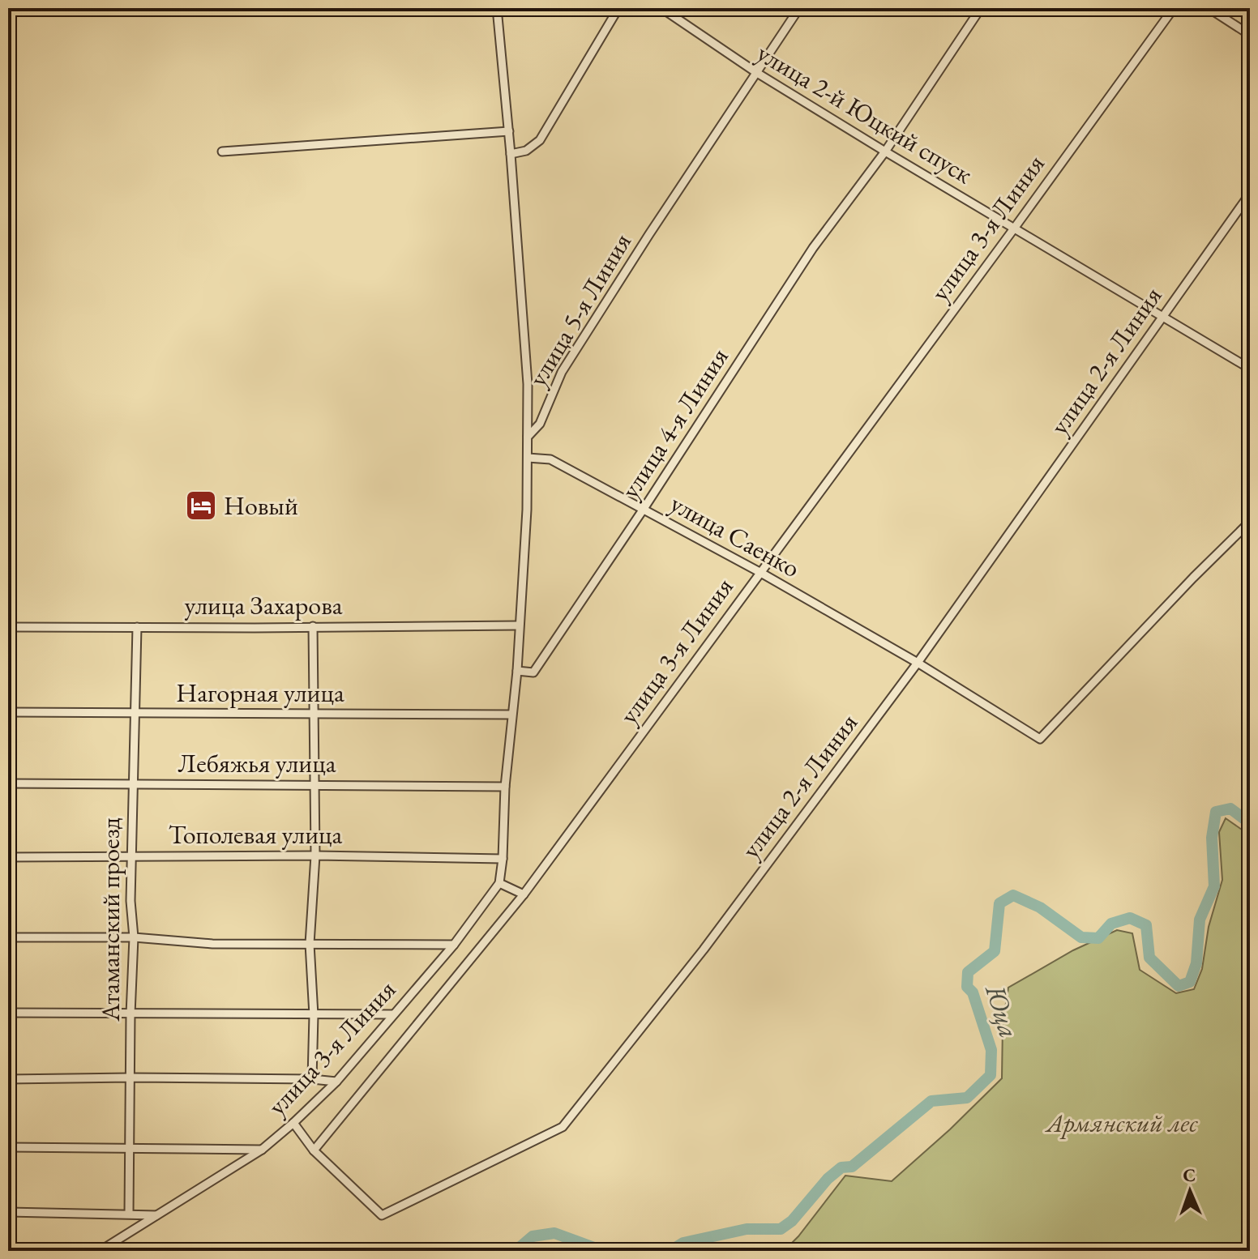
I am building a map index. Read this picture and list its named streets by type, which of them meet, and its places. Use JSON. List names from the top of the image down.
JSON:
{
  "streets": {
    "street": [
      "улица 2-й Юцкий спуск",
      "улица 3-я Линия",
      "улица 5-я Линия",
      "улица 2-я Линия",
      "улица 4-я Линия",
      "улица Саенко",
      "улица Захарова",
      "Нагорная улица",
      "Лебяжья улица",
      "Тополевая улица",
      "Атаманский проезд"
    ]
  },
  "crossings": [
    ["улица 2-й Юцкий спуск", "улица 3-я Линия"],
    ["улица 2-й Юцкий спуск", "улица 5-я Линия"],
    ["улица 2-й Юцкий спуск", "улица 2-я Линия"],
    ["улица 2-й Юцкий спуск", "улица 4-я Линия"],
    ["улица 3-я Линия", "улица 2-я Линия"],
    ["улица 3-я Линия", "улица Саенко"],
    ["улица 2-я Линия", "улица Саенко"],
    ["улица 4-я Линия", "улица Саенко"],
    ["улица Захарова", "Атаманский проезд"],
    ["Нагорная улица", "Атаманский проезд"],
    ["Лебяжья улица", "Атаманский проезд"],
    ["Тополевая улица", "Атаманский проезд"]
  ],
  "water": ["Юца"],
  "parks": ["Армянский лес"],
  "places": {
    "hotel": ["Новый"]
  },
  "north": "top"
}
